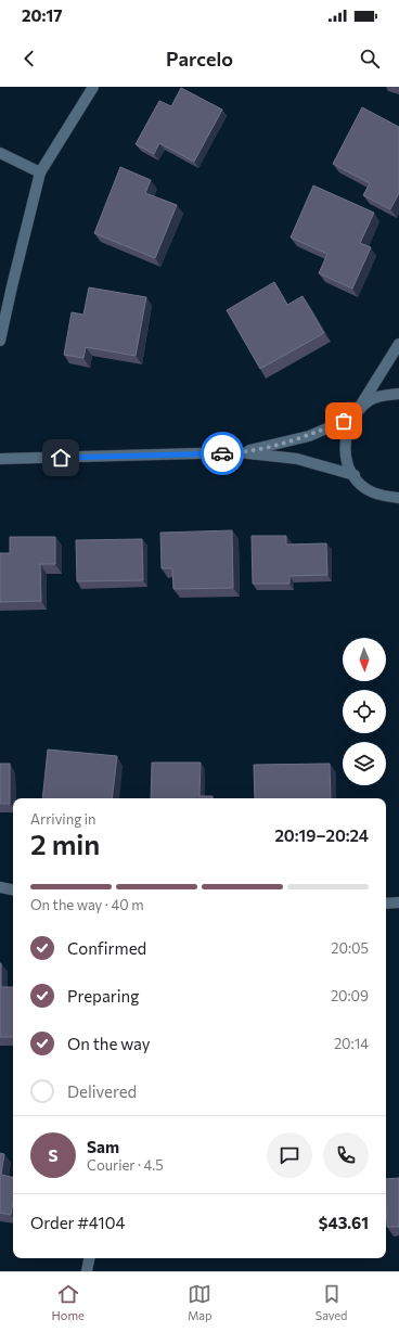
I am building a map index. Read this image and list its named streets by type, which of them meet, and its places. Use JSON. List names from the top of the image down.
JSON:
{
  "north": "bottom",
  "page": {
    "status": "20:17",
    "header": "Parcelo",
    "heading": ["2 min", "Arriving in", "20:19–20:24"],
    "panel": [
      "Sam",
      "Courier · 4.5",
      "Order #4104",
      "$43.61"
    ],
    "bar": "On the way · 40 m",
    "list": [
      ["Confirmed", "20:05"],
      ["Preparing", "20:09"],
      ["On the way", "20:14"],
      "Delivered"
    ],
    "round": "S",
    "tabs": ["Home", "Map", "Saved"]
  }
}
